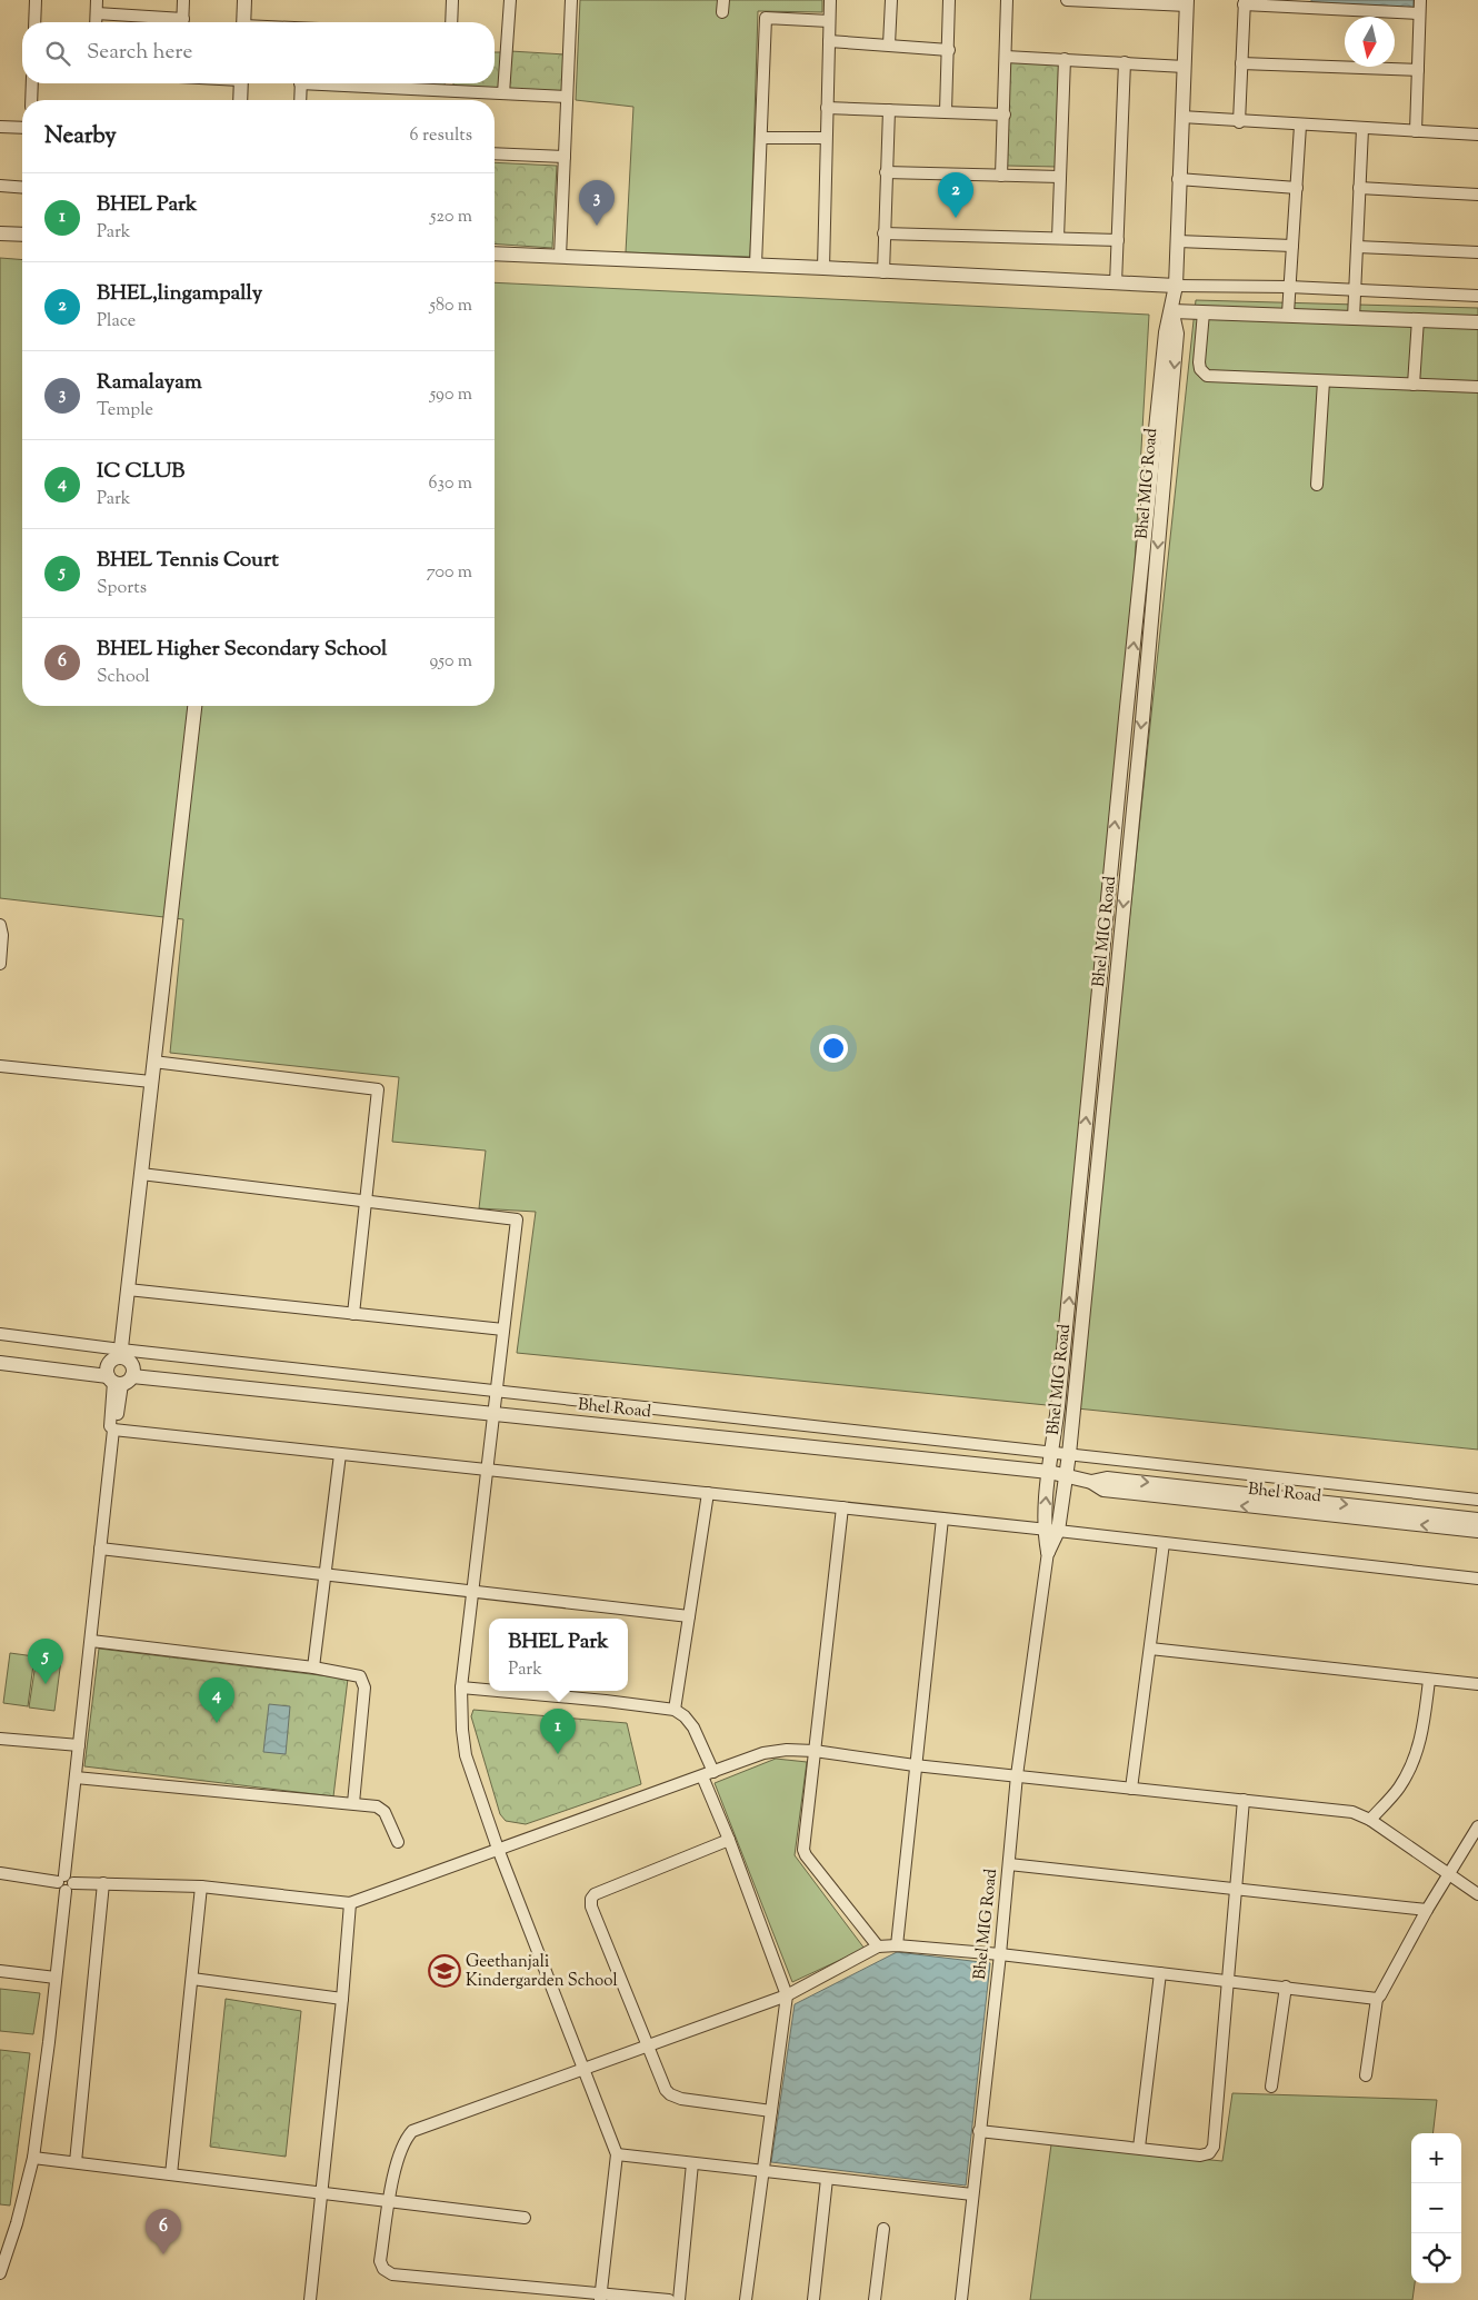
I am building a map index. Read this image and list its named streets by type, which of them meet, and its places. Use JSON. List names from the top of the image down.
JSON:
{
  "streets": {
    "street": ["Bhel MIG Road", "Bhel Road"]
  },
  "crossings": [
    ["Bhel MIG Road", "Bhel Road"]
  ],
  "places": {
    "school or university": ["Geethanjali Kindergarden School"]
  },
  "north": "bottom",
  "page": {
    "search": "Search here",
    "heading": ["Nearby", "6 results"],
    "pins": [
      "2",
      "3",
      "5",
      "4",
      "1",
      "6"
    ],
    "list": [
      {
        "mark": "1",
        "name": "BHEL Park",
        "note": "Park",
        "value": "520 m"
      },
      {
        "mark": "2",
        "name": "BHEL,lingampally",
        "note": "Place",
        "value": "580 m"
      },
      {
        "mark": "3",
        "name": "Ramalayam",
        "note": "Temple",
        "value": "590 m"
      },
      {
        "mark": "4",
        "name": "IC CLUB",
        "note": "Park",
        "value": "630 m"
      },
      {
        "mark": "5",
        "name": "BHEL Tennis Court",
        "note": "Sports",
        "value": "700 m"
      },
      {
        "mark": "6",
        "name": "BHEL Higher Secondary School",
        "note": "School",
        "value": "950 m"
      }
    ],
    "popup": ["BHEL Park", "Park"],
    "map_buttons": ["+", "−"]
  }
}
